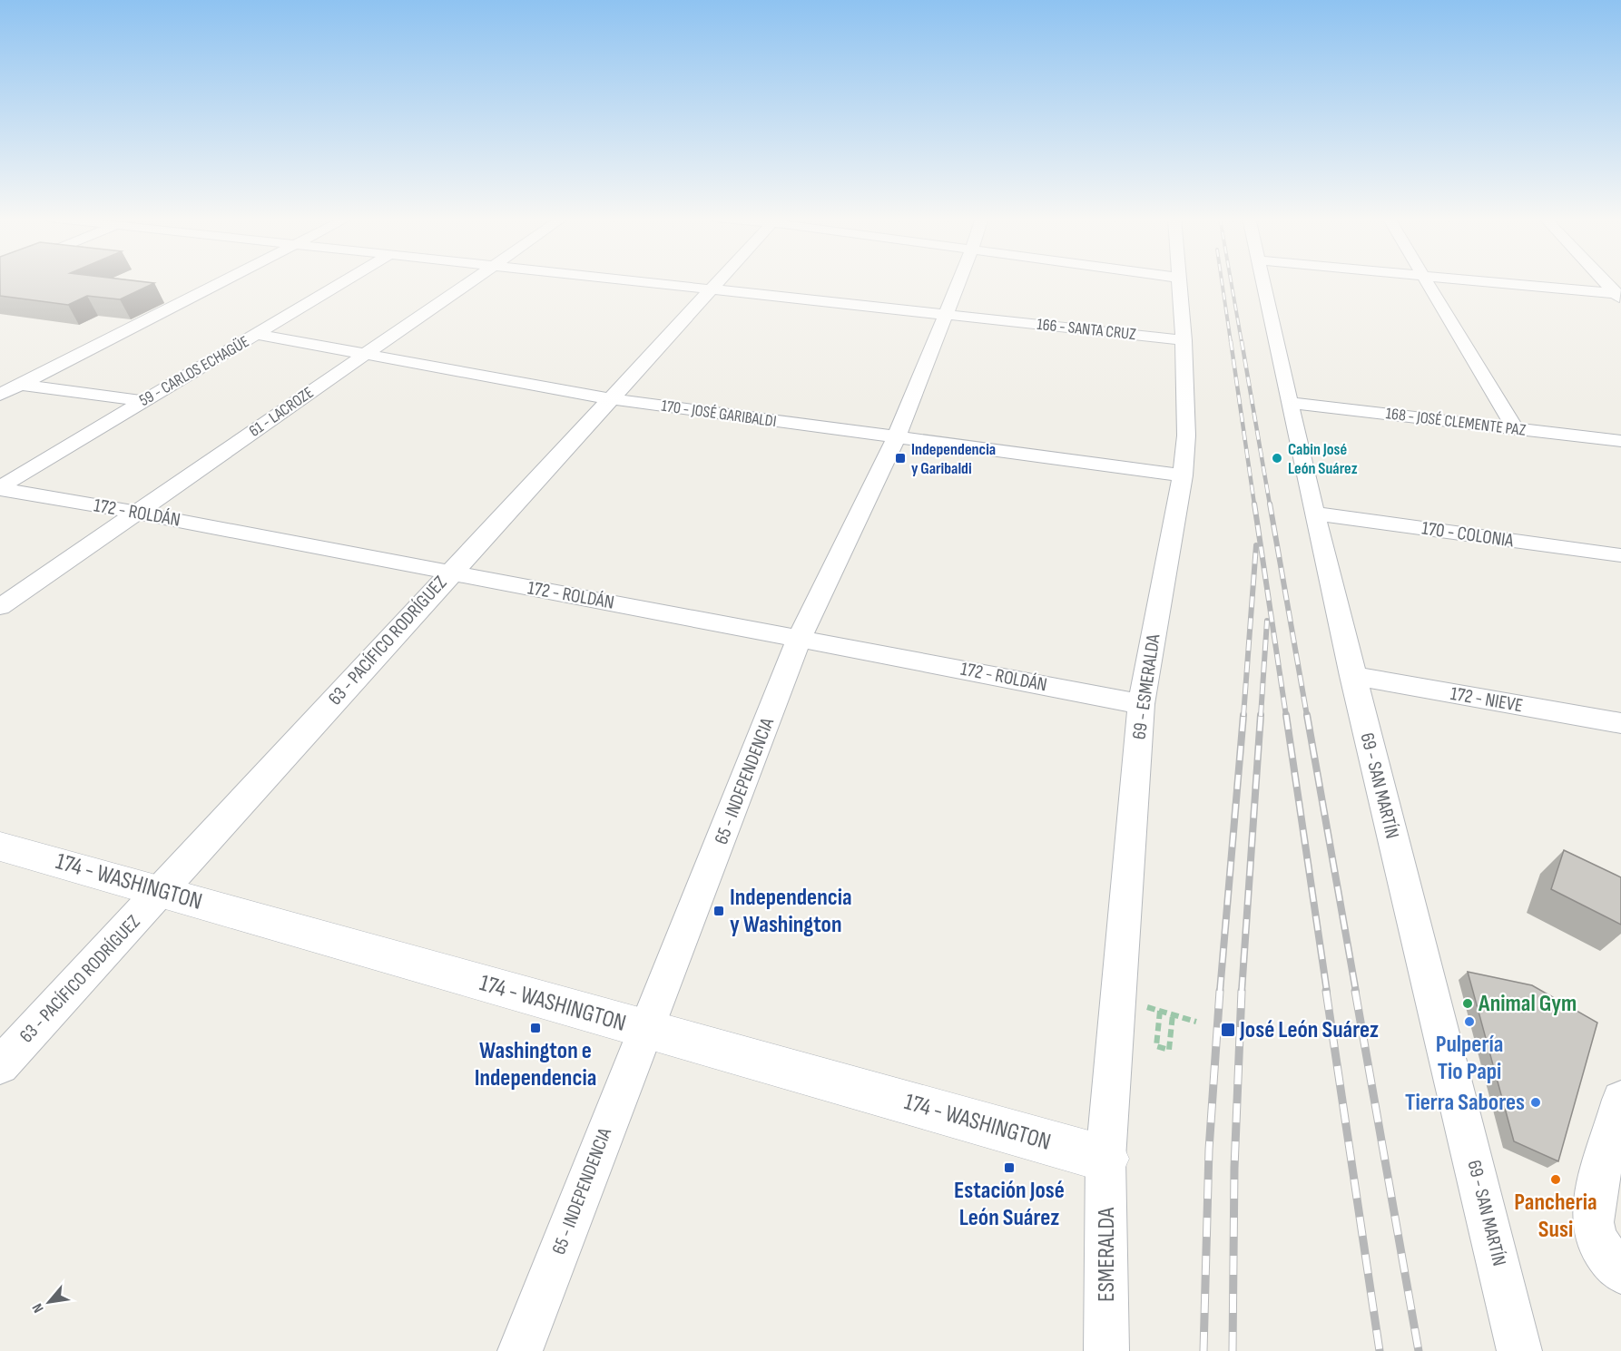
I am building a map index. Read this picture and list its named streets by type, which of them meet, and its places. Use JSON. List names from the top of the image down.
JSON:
{
  "streets": {
    "street": [
      "166 - SANTA CRUZ",
      "59 - CARLOS ECHAGÜE",
      "61 - LACROZE",
      "170 - JOSÉ GARIBALDI",
      "168 - JOSÉ CLEMENTE PAZ",
      "172 - ROLDÁN",
      "170 - COLONIA",
      "63 - PACÍFICO RODRÍGUEZ",
      "69 - ESMERALDA",
      "172 - NIEVE",
      "65 - INDEPENDENCIA",
      "69 - SAN MARTÍN",
      "174 - WASHINGTON",
      "ESMERALDA"
    ]
  },
  "crossings": [
    ["166 - SANTA CRUZ", "63 - PACÍFICO RODRÍGUEZ"],
    ["166 - SANTA CRUZ", "69 - ESMERALDA"],
    ["166 - SANTA CRUZ", "65 - INDEPENDENCIA"],
    ["59 - CARLOS ECHAGÜE", "170 - JOSÉ GARIBALDI"],
    ["59 - CARLOS ECHAGÜE", "172 - ROLDÁN"],
    ["61 - LACROZE", "170 - JOSÉ GARIBALDI"],
    ["61 - LACROZE", "172 - ROLDÁN"],
    ["170 - JOSÉ GARIBALDI", "63 - PACÍFICO RODRÍGUEZ"],
    ["170 - JOSÉ GARIBALDI", "69 - ESMERALDA"],
    ["170 - JOSÉ GARIBALDI", "65 - INDEPENDENCIA"],
    ["168 - JOSÉ CLEMENTE PAZ", "69 - SAN MARTÍN"],
    ["172 - ROLDÁN", "63 - PACÍFICO RODRÍGUEZ"],
    ["172 - ROLDÁN", "69 - ESMERALDA"],
    ["172 - ROLDÁN", "65 - INDEPENDENCIA"],
    ["170 - COLONIA", "69 - SAN MARTÍN"],
    ["63 - PACÍFICO RODRÍGUEZ", "174 - WASHINGTON"],
    ["69 - ESMERALDA", "174 - WASHINGTON"],
    ["69 - ESMERALDA", "ESMERALDA"],
    ["172 - NIEVE", "69 - SAN MARTÍN"],
    ["65 - INDEPENDENCIA", "174 - WASHINGTON"],
    ["174 - WASHINGTON", "ESMERALDA"]
  ],
  "places": {
    "transit": [
      "Independencia y Garibaldi",
      "Independencia y Washington",
      "Washington e Independencia",
      "José León Suárez",
      "Estación José León Suárez"
    ],
    "other": [
      "Cabin José León Suárez",
      "Animal Gym",
      "Pulpería Tio Papi",
      "Tierra Sabores",
      "Pancheria Susi"
    ]
  },
  "north": "bottom left"
}
